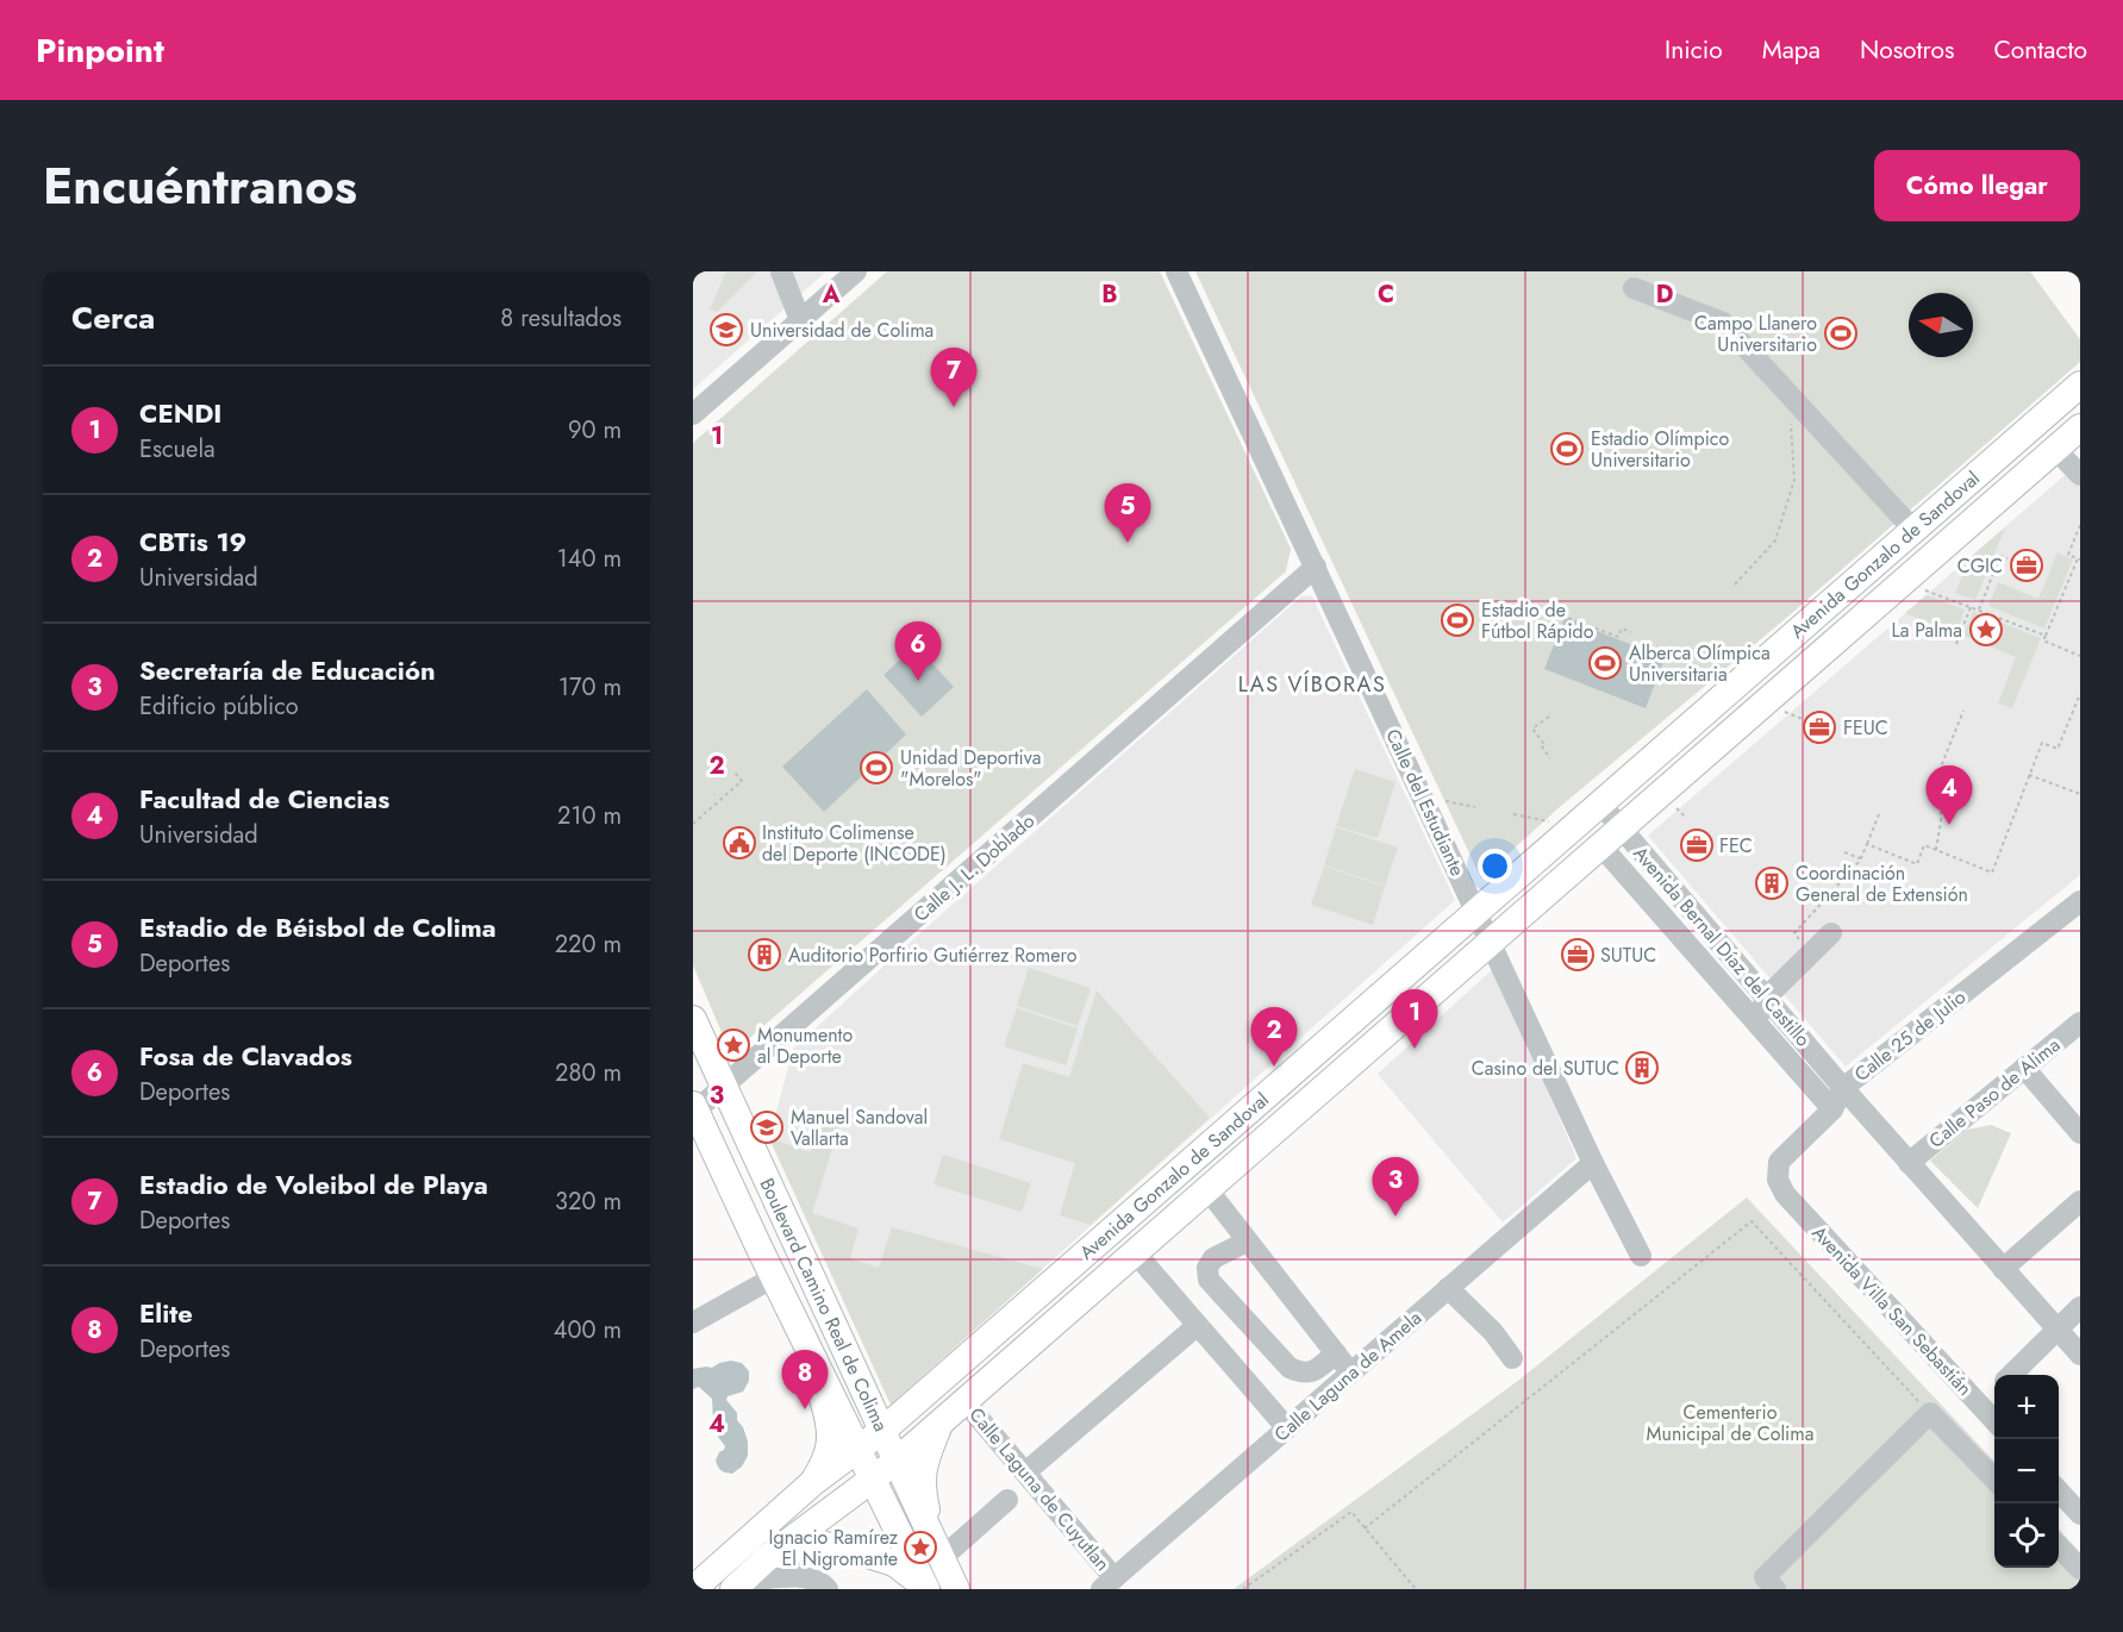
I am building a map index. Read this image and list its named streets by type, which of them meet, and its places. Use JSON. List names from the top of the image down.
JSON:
{
  "streets": {
    "main road": ["Avenida Gonzalo de Sandoval", "Boulevard Camino Real de Colima"],
    "street": [
      "Calle del Estudiante",
      "Calle J. L. Doblado",
      "Avenida Bernal Díaz del Castillo",
      "Calle 25 de Julio",
      "Calle Paso de Alima",
      "Avenida Villa San Sebastián",
      "Calle Laguna de Amela",
      "Calle Laguna de Cuyutlan"
    ]
  },
  "crossings": [
    ["Avenida Gonzalo de Sandoval", "Calle del Estudiante"],
    ["Avenida Gonzalo de Sandoval", "Avenida Bernal Díaz del Castillo"],
    ["Avenida Gonzalo de Sandoval", "Boulevard Camino Real de Colima"],
    ["Avenida Gonzalo de Sandoval", "Calle Laguna de Cuyutlan"],
    ["Calle del Estudiante", "Calle J. L. Doblado"],
    ["Calle del Estudiante", "Calle Laguna de Amela"],
    ["Calle J. L. Doblado", "Boulevard Camino Real de Colima"],
    ["Avenida Bernal Díaz del Castillo", "Calle 25 de Julio"],
    ["Avenida Bernal Díaz del Castillo", "Calle Paso de Alima"],
    ["Calle 25 de Julio", "Avenida Villa San Sebastián"],
    ["Calle Laguna de Amela", "Calle Laguna de Cuyutlan"]
  ],
  "districts": ["LAS VÍBORAS"],
  "parks": ["Cementerio Municipal de Colima"],
  "places": {
    "school or university": ["Universidad de Colima", "Manuel Sandoval Vallarta"],
    "sports": [
      "Campo Llanero Universitario",
      "Estadio Olímpico Universitario",
      "Estadio de Fútbol Rápido",
      "Alberca Olímpica Universitaria",
      "Unidad Deportiva \"Morelos\""
    ],
    "office": [
      "CGIC",
      "FEUC",
      "FEC",
      "SUTUC"
    ],
    "place": ["La Palma", "Monumento al Deporte", "Ignacio Ramírez El Nigromante"],
    "public building": ["Instituto Colimense del Deporte (INCODE)"],
    "building": ["Coordinación General de Extensión", "Auditorio Porfirio Gutiérrez Romero", "Casino del SUTUC"]
  },
  "north": "left",
  "page": {
    "header": "Pinpoint",
    "nav": [
      "Inicio",
      "Mapa",
      "Nosotros",
      "Contacto"
    ],
    "title": "Encuéntranos",
    "buttons": "Cómo llegar",
    "heading": ["Cerca", "8 resultados"],
    "pins": [
      "7",
      "5",
      "6",
      "4",
      "1",
      "2",
      "3",
      "8"
    ],
    "list": [
      {
        "mark": "1",
        "name": "CENDI",
        "note": "Escuela",
        "value": "90 m"
      },
      {
        "mark": "2",
        "name": "CBTis 19",
        "note": "Universidad",
        "value": "140 m"
      },
      {
        "mark": "3",
        "name": "Secretaría de Educación",
        "note": "Edificio público",
        "value": "170 m"
      },
      {
        "mark": "4",
        "name": "Facultad de Ciencias",
        "note": "Universidad",
        "value": "210 m"
      },
      {
        "mark": "5",
        "name": "Estadio de Béisbol de Colima",
        "note": "Deportes",
        "value": "220 m"
      },
      {
        "mark": "6",
        "name": "Fosa de Clavados",
        "note": "Deportes",
        "value": "280 m"
      },
      {
        "mark": "7",
        "name": "Estadio de Voleibol de Playa",
        "note": "Deportes",
        "value": "320 m"
      },
      {
        "mark": "8",
        "name": "Elite",
        "note": "Deportes",
        "value": "400 m"
      }
    ],
    "map_buttons": ["+", "−"]
  },
  "grid": {
    "columns": [
      "A",
      "B",
      "C",
      "D"
    ],
    "rows": [
      "1",
      "2",
      "3",
      "4"
    ]
  }
}
